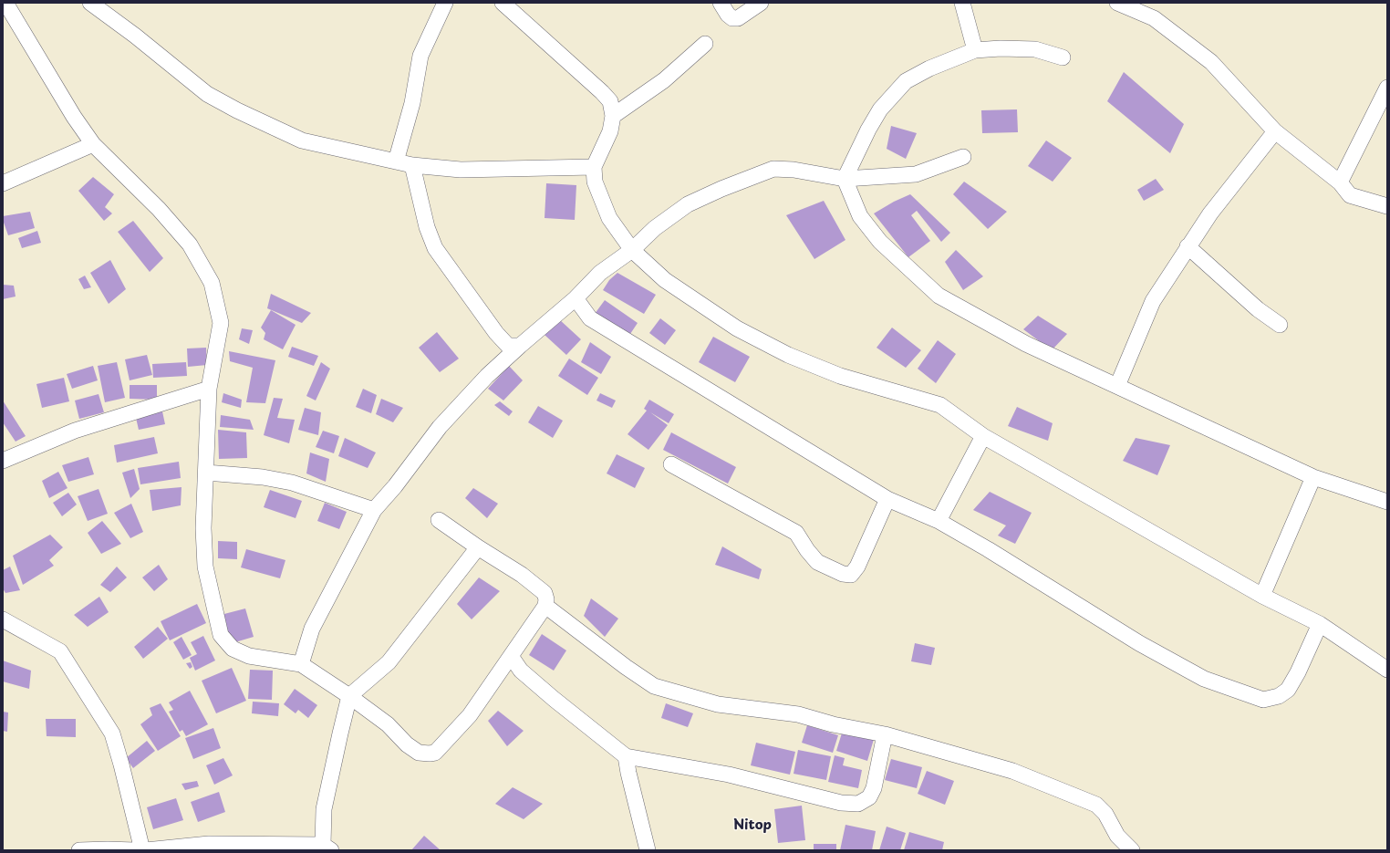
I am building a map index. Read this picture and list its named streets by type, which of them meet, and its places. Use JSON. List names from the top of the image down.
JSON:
{
  "districts": ["Nitop"]
}
